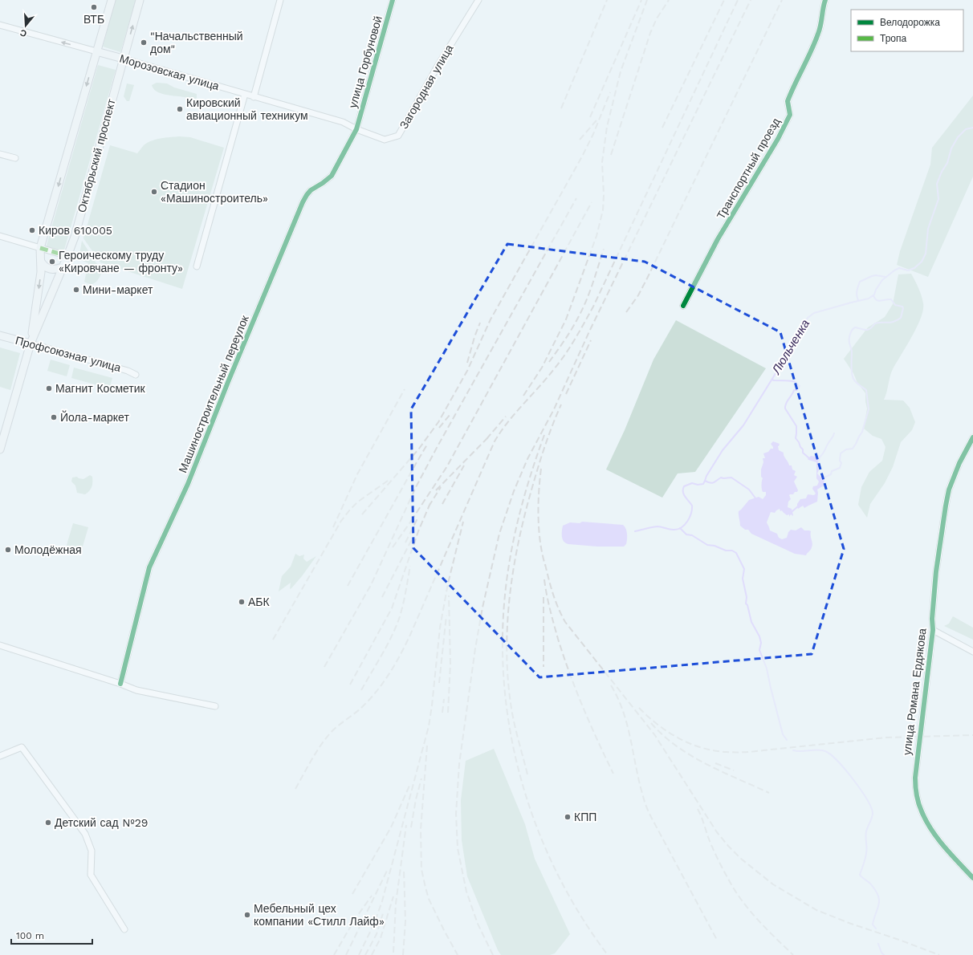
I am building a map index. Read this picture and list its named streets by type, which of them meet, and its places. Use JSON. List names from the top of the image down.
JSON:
{
  "streets": {
    "main road": ["Морозовская улица", "Октябрьский проспект", "Профсоюзная улица"],
    "street": [
      "улица Горбуновой",
      "Загородная улица",
      "Транспортный проезд",
      "Машиностроительный переулок",
      "улица Романа Ердякова"
    ]
  },
  "crossings": [
    ["улица Горбуновой", "Морозовская улица"],
    ["улица Горбуновой", "Загородная улица"],
    ["улица Горбуновой", "Машиностроительный переулок"],
    ["Морозовская улица", "Загородная улица"],
    ["Морозовская улица", "Октябрьский проспект"],
    ["Морозовская улица", "Машиностроительный переулок"],
    ["Загородная улица", "Машиностроительный переулок"],
    ["Октябрьский проспект", "Профсоюзная улица"]
  ],
  "water": ["Люльченка"],
  "places": [
    "ВТБ",
    "\"Начальственный дом\"",
    "Кировский авиационный техникум",
    "Стадион «Машиностроитель»",
    "Киров 610005",
    "Героическому труду «Кировчане — фронту»",
    "Мини-маркет",
    "Магнит Косметик",
    "Йола-маркет",
    "Молодёжная",
    "АБК",
    "КПП",
    "Детский сад №29",
    "Мебельный цех компании «Стилл Лайф»"
  ],
  "legend": ["Велодорожка", "Тропа"],
  "scale_bar": "100 m",
  "north": "bottom"
}
